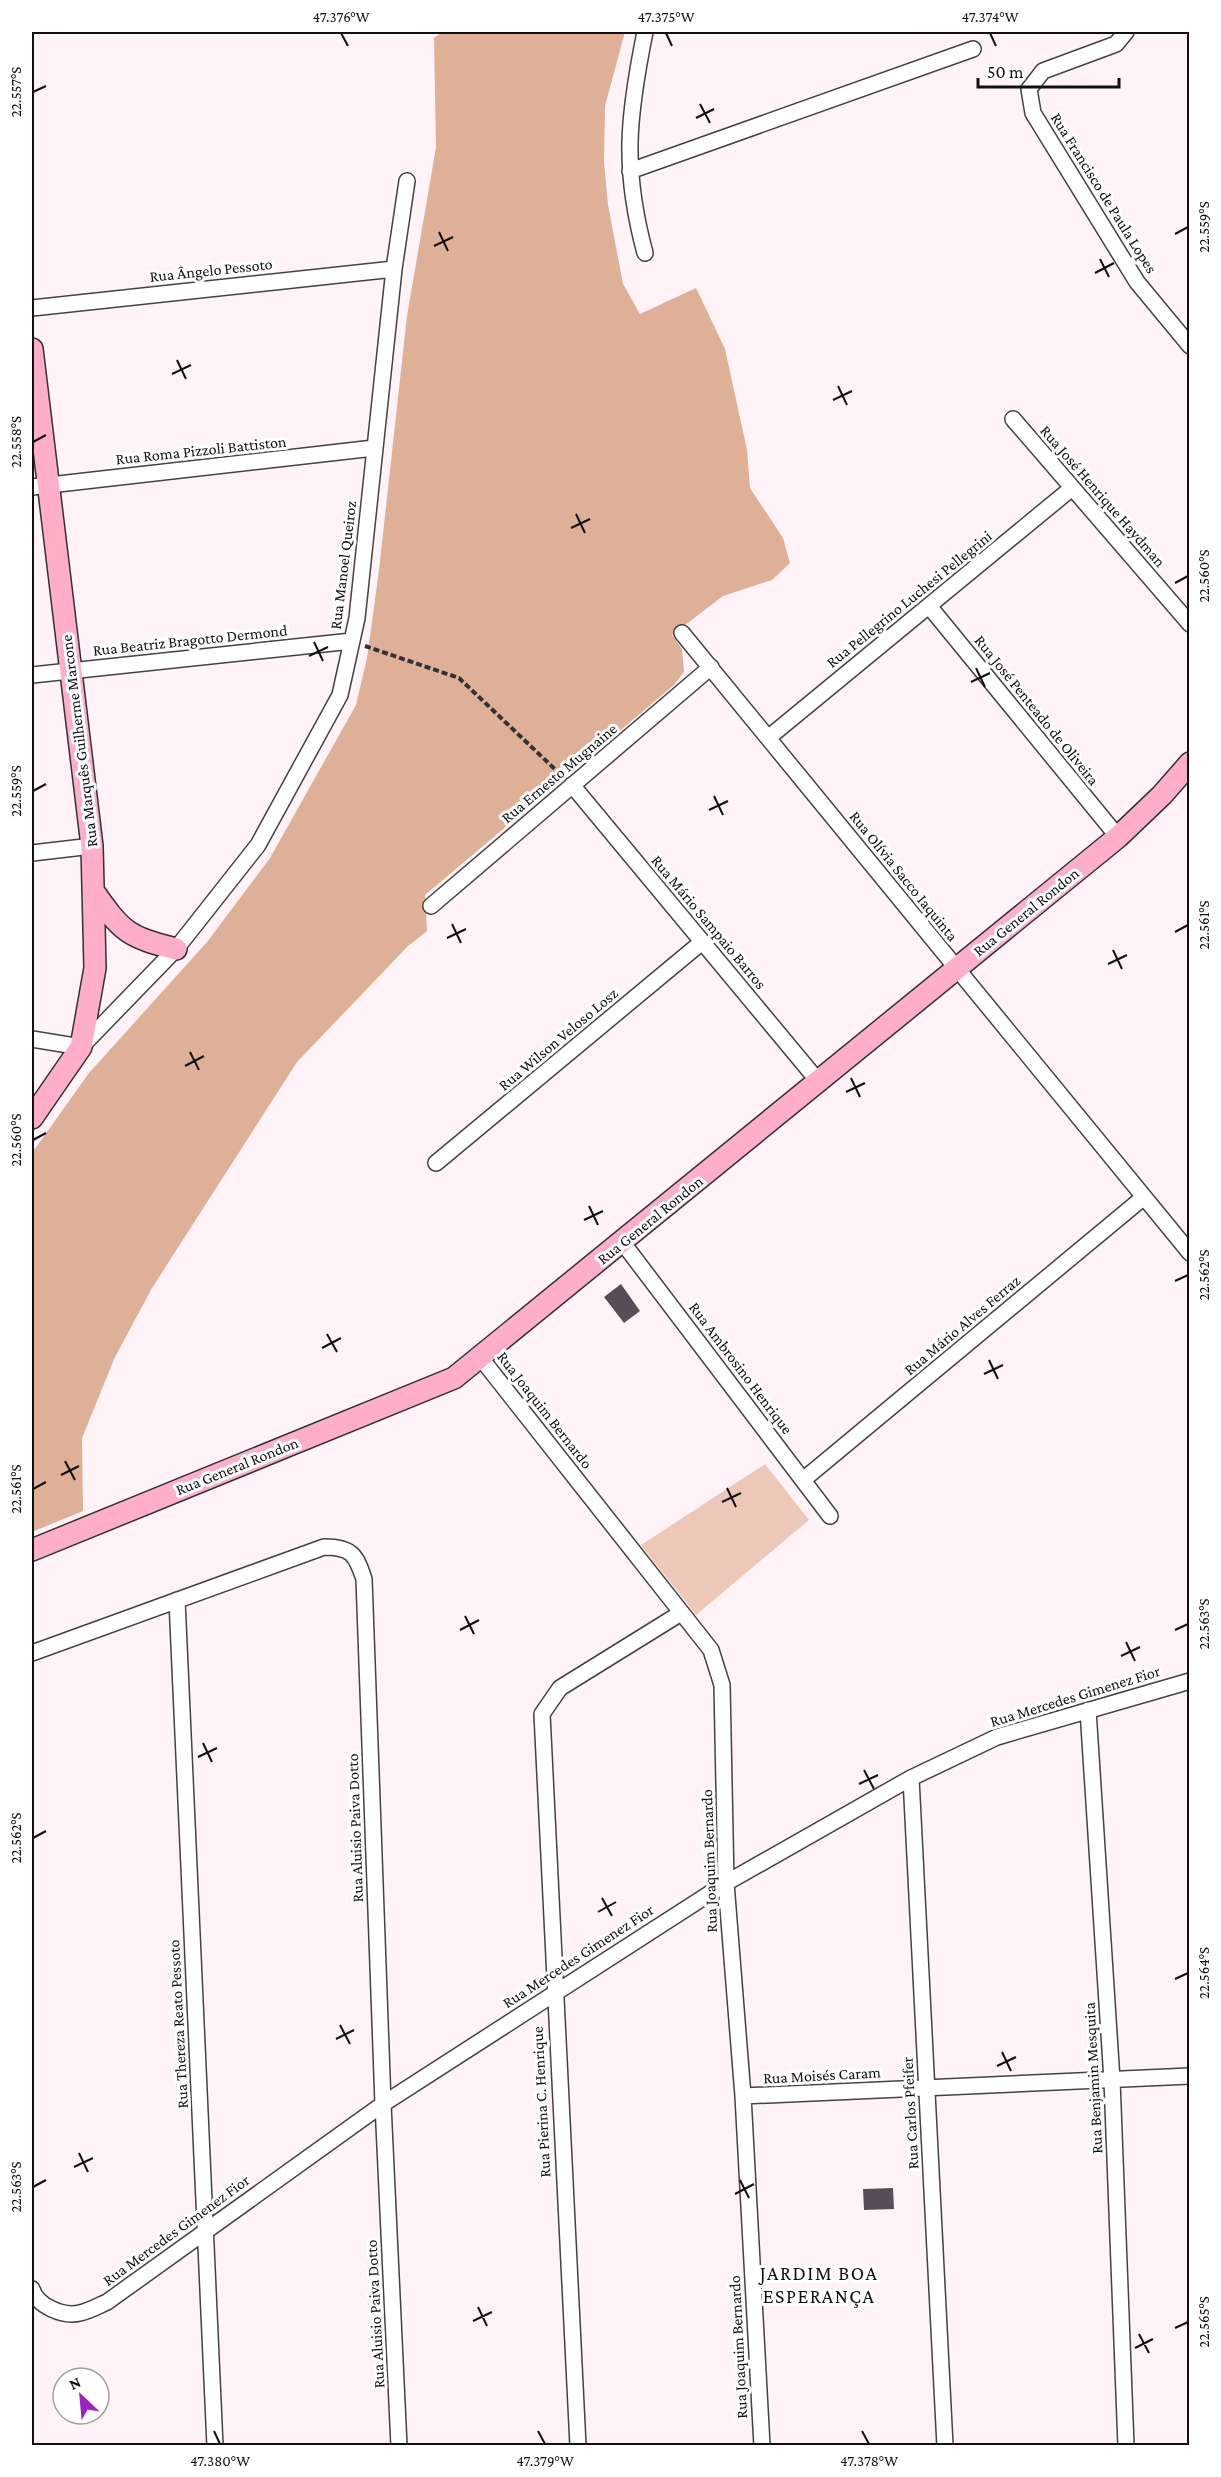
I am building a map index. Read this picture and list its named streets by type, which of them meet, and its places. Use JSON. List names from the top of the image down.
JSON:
{
  "streets": {
    "street": [
      "Rua Francisco de Paula Lopes",
      "Rua Ângelo Pessoto",
      "Rua Roma Pizzoli Battiston",
      "Rua José Henrique Haydman",
      "Rua Manoel Queiroz",
      "Rua Pellegrino Luchesi Pellegrini",
      "Rua Beatriz Bragotto Dermond",
      "Rua José Penteado de Oliveira",
      "Rua Marquês Guilherme Marcone",
      "Rua Ernesto Mugnaine",
      "Rua Olívia Sacco Iaquinta",
      "Rua General Rondon",
      "Rua Mário Sampaio Barros",
      "Rua Wilson Veloso Losz",
      "Rua Mário Alves Ferraz",
      "Rua Ambrosino Henrique",
      "Rua Joaquim Bernardo",
      "Rua Mercedes Gimenez Fior",
      "Rua Aluisio Paiva Dotto",
      "Rua Thereza Reato Pessoto",
      "Rua Moisés Caram",
      "Rua Benjamin Mesquita",
      "Rua Pierina C. Henrique",
      "Rua Carlos Pfeifer"
    ]
  },
  "crossings": [
    ["Rua Ângelo Pessoto", "Rua Manoel Queiroz"],
    ["Rua Roma Pizzoli Battiston", "Rua Manoel Queiroz"],
    ["Rua Roma Pizzoli Battiston", "Rua Marquês Guilherme Marcone"],
    ["Rua José Henrique Haydman", "Rua Pellegrino Luchesi Pellegrini"],
    ["Rua Manoel Queiroz", "Rua Beatriz Bragotto Dermond"],
    ["Rua Manoel Queiroz", "Rua Marquês Guilherme Marcone"],
    ["Rua Pellegrino Luchesi Pellegrini", "Rua José Penteado de Oliveira"],
    ["Rua Pellegrino Luchesi Pellegrini", "Rua Olívia Sacco Iaquinta"],
    ["Rua Beatriz Bragotto Dermond", "Rua Marquês Guilherme Marcone"],
    ["Rua José Penteado de Oliveira", "Rua General Rondon"],
    ["Rua Ernesto Mugnaine", "Rua Olívia Sacco Iaquinta"],
    ["Rua Ernesto Mugnaine", "Rua Mário Sampaio Barros"],
    ["Rua Olívia Sacco Iaquinta", "Rua General Rondon"],
    ["Rua Olívia Sacco Iaquinta", "Rua Mário Alves Ferraz"],
    ["Rua General Rondon", "Rua Mário Sampaio Barros"],
    ["Rua General Rondon", "Rua Ambrosino Henrique"],
    ["Rua General Rondon", "Rua Joaquim Bernardo"],
    ["Rua Mário Sampaio Barros", "Rua Wilson Veloso Losz"],
    ["Rua Mário Alves Ferraz", "Rua Ambrosino Henrique"],
    ["Rua Joaquim Bernardo", "Rua Mercedes Gimenez Fior"],
    ["Rua Joaquim Bernardo", "Rua Moisés Caram"],
    ["Rua Joaquim Bernardo", "Rua Pierina C. Henrique"],
    ["Rua Mercedes Gimenez Fior", "Rua Aluisio Paiva Dotto"],
    ["Rua Mercedes Gimenez Fior", "Rua Thereza Reato Pessoto"],
    ["Rua Mercedes Gimenez Fior", "Rua Benjamin Mesquita"],
    ["Rua Mercedes Gimenez Fior", "Rua Pierina C. Henrique"],
    ["Rua Mercedes Gimenez Fior", "Rua Carlos Pfeifer"],
    ["Rua Aluisio Paiva Dotto", "Rua Thereza Reato Pessoto"],
    ["Rua Moisés Caram", "Rua Benjamin Mesquita"],
    ["Rua Moisés Caram", "Rua Carlos Pfeifer"]
  ],
  "districts": ["JARDIM BOA ESPERANÇA"],
  "scale_bar": "50 m",
  "north": "top left",
  "coordinates": [
    "47.376°W",
    "47.375°W",
    "47.374°W",
    "22.557°S",
    "22.559°S",
    "22.558°S",
    "22.560°S",
    "22.561°S",
    "22.562°S",
    "22.563°S",
    "22.564°S",
    "22.565°S",
    "47.380°W",
    "47.379°W",
    "47.378°W"
  ]
}
